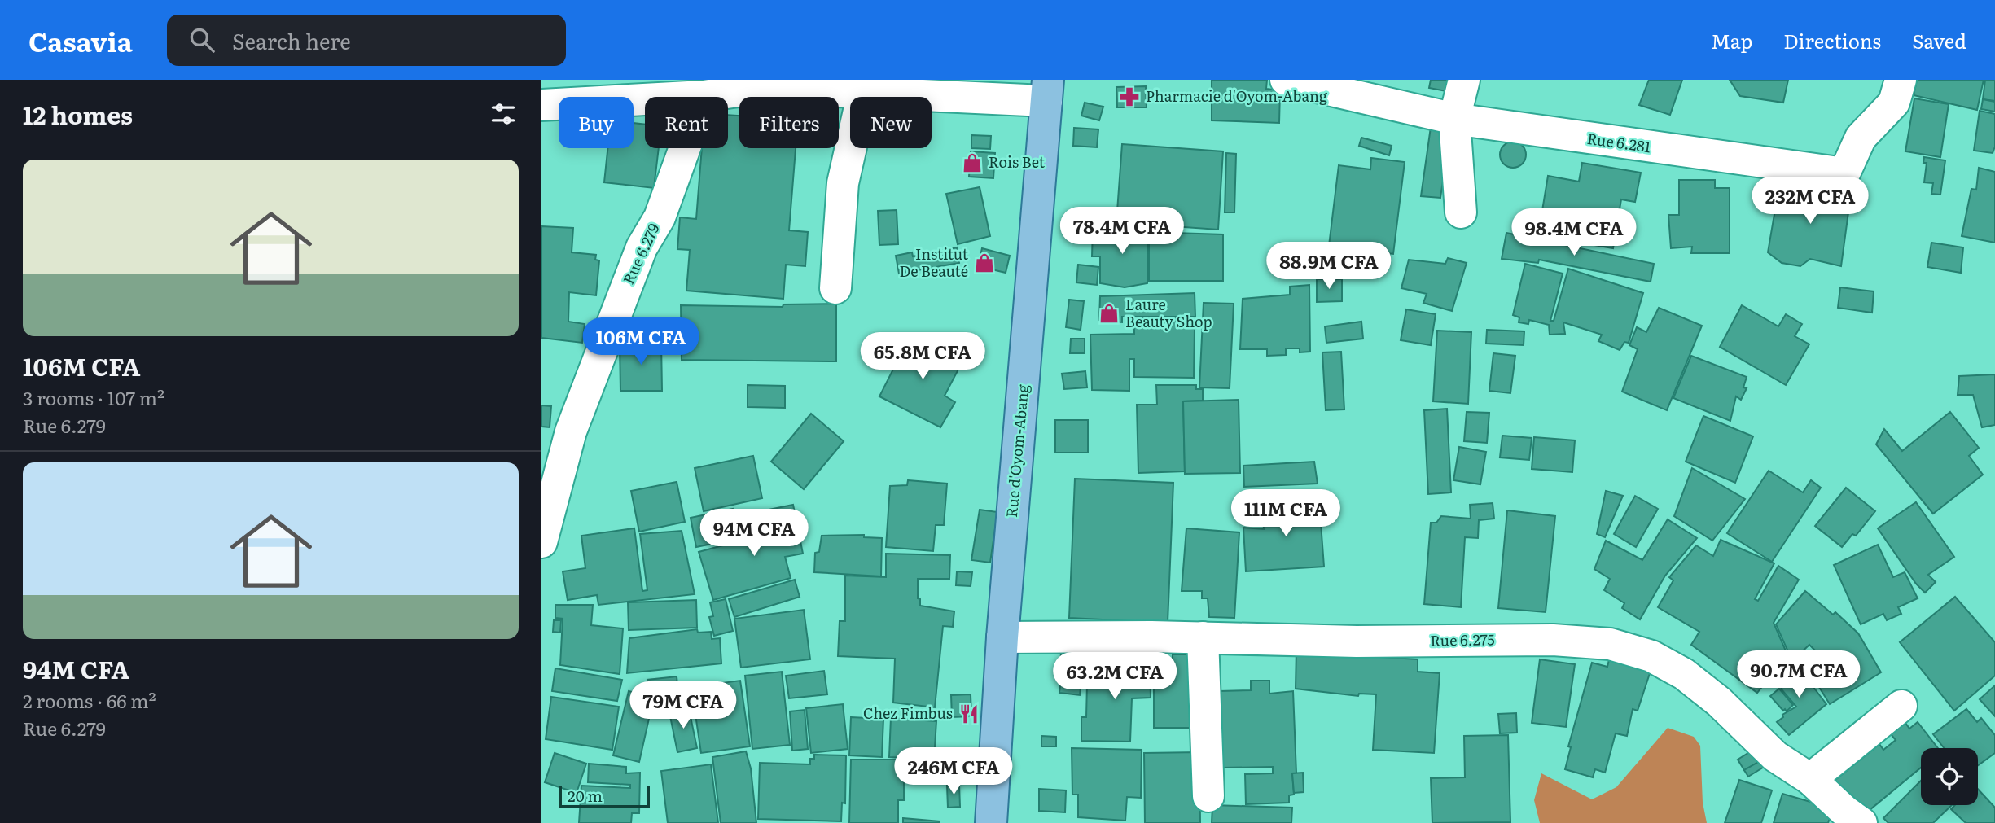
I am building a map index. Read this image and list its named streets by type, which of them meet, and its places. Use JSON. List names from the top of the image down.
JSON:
{
  "streets": {
    "main road": ["Rue d'Oyom-Abang"],
    "street": ["Rue 6.281", "Rue 6.279", "Rue 6.275"]
  },
  "crossings": [
    ["Rue d'Oyom-Abang", "Rue 6.275"]
  ],
  "places": {
    "pharmacy": ["Pharmacie d'Oyom-Abang"],
    "shop": ["Rois Bet", "Institut De Beauté", "Laure Beauty Shop"],
    "restaurant": ["Chez Fimbus"]
  },
  "scale_bar": "20 m",
  "page": {
    "header": "Casavia",
    "search": "Search here",
    "nav": ["Map", "Directions", "Saved"],
    "heading": "12 homes",
    "chip": [
      "Buy",
      "Rent",
      "Filters",
      "New"
    ],
    "list": [
      {
        "name": "106M CFA",
        "note": "3 rooms · 107 m² · Rue 6.279"
      },
      {
        "name": "94M CFA",
        "note": "2 rooms · 66 m² · Rue 6.279"
      }
    ],
    "price": [
      "232M CFA",
      "78.4M CFA",
      "98.4M CFA",
      "88.9M CFA",
      "106M CFA",
      "65.8M CFA",
      "111M CFA",
      "94M CFA",
      "90.7M CFA",
      "63.2M CFA",
      "79M CFA",
      "246M CFA"
    ],
    "scale": "20 m"
  }
}
